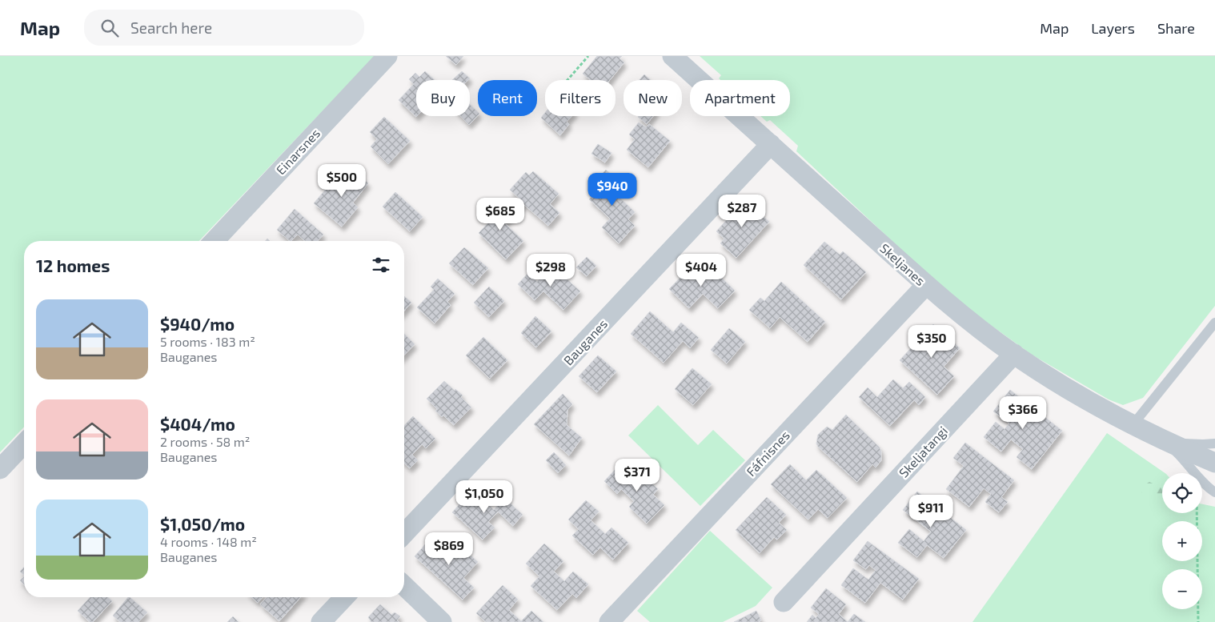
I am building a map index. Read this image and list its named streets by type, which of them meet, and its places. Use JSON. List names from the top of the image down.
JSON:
{
  "streets": {
    "street": [
      "Einarsnes",
      "Skeljanes",
      "Bauganes",
      "Skeljatangi",
      "Fáfnisnes"
    ]
  },
  "crossings": [
    ["Skeljanes", "Bauganes"],
    ["Skeljanes", "Skeljatangi"],
    ["Skeljanes", "Fáfnisnes"]
  ],
  "page": {
    "header": "Map",
    "search": "Search here",
    "nav": ["Map", "Layers", "Share"],
    "chip": [
      "Buy",
      "Rent",
      "Filters",
      "New",
      "Apartment"
    ],
    "price": [
      "$500",
      "$940",
      "$287",
      "$685",
      "$298",
      "$404",
      "$350",
      "$366",
      "$371",
      "$1,050",
      "$911",
      "$869"
    ],
    "heading": "12 homes",
    "list": [
      {
        "name": "$940/mo",
        "note": "5 rooms · 183 m² · Bauganes"
      },
      {
        "name": "$404/mo",
        "note": "2 rooms · 58 m² · Bauganes"
      },
      {
        "name": "$1,050/mo",
        "note": "4 rooms · 148 m² · Bauganes"
      }
    ],
    "map_buttons": ["+", "−"]
  }
}
